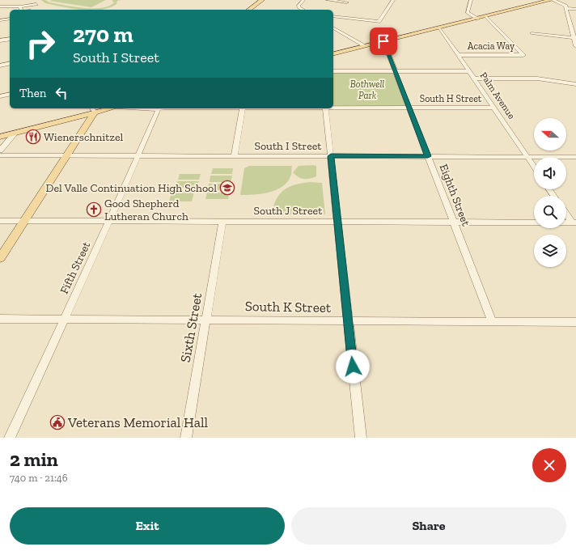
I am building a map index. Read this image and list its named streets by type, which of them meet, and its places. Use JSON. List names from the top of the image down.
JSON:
{
  "streets": {
    "street": [
      "Acacia Way",
      "Palm Avenue",
      "South H Street",
      "South I Street",
      "Eighth Street",
      "South J Street",
      "Fifth Street",
      "South K Street",
      "Sixth Street"
    ]
  },
  "crossings": [
    ["Acacia Way", "Palm Avenue"],
    ["Palm Avenue", "South H Street"],
    ["Palm Avenue", "South I Street"],
    ["South H Street", "Eighth Street"],
    ["South I Street", "Eighth Street"],
    ["South I Street", "Fifth Street"],
    ["Eighth Street", "South J Street"],
    ["Eighth Street", "South K Street"],
    ["South J Street", "Fifth Street"],
    ["South J Street", "Sixth Street"],
    ["Fifth Street", "South K Street"],
    ["South K Street", "Sixth Street"]
  ],
  "parks": ["Bothwell Park"],
  "places": {
    "restaurant": ["Wienerschnitzel"],
    "school or university": ["Del Valle Continuation High School"],
    "church": ["Good Shepherd Lutheran Church"],
    "public building": ["Veterans Memorial Hall"]
  },
  "north": "left",
  "page": {
    "turn": ["270 m", "South I Street"],
    "then": "Then",
    "heading": ["2 min", "740 m · 21:46"],
    "buttons": ["Exit", "Share"]
  }
}
